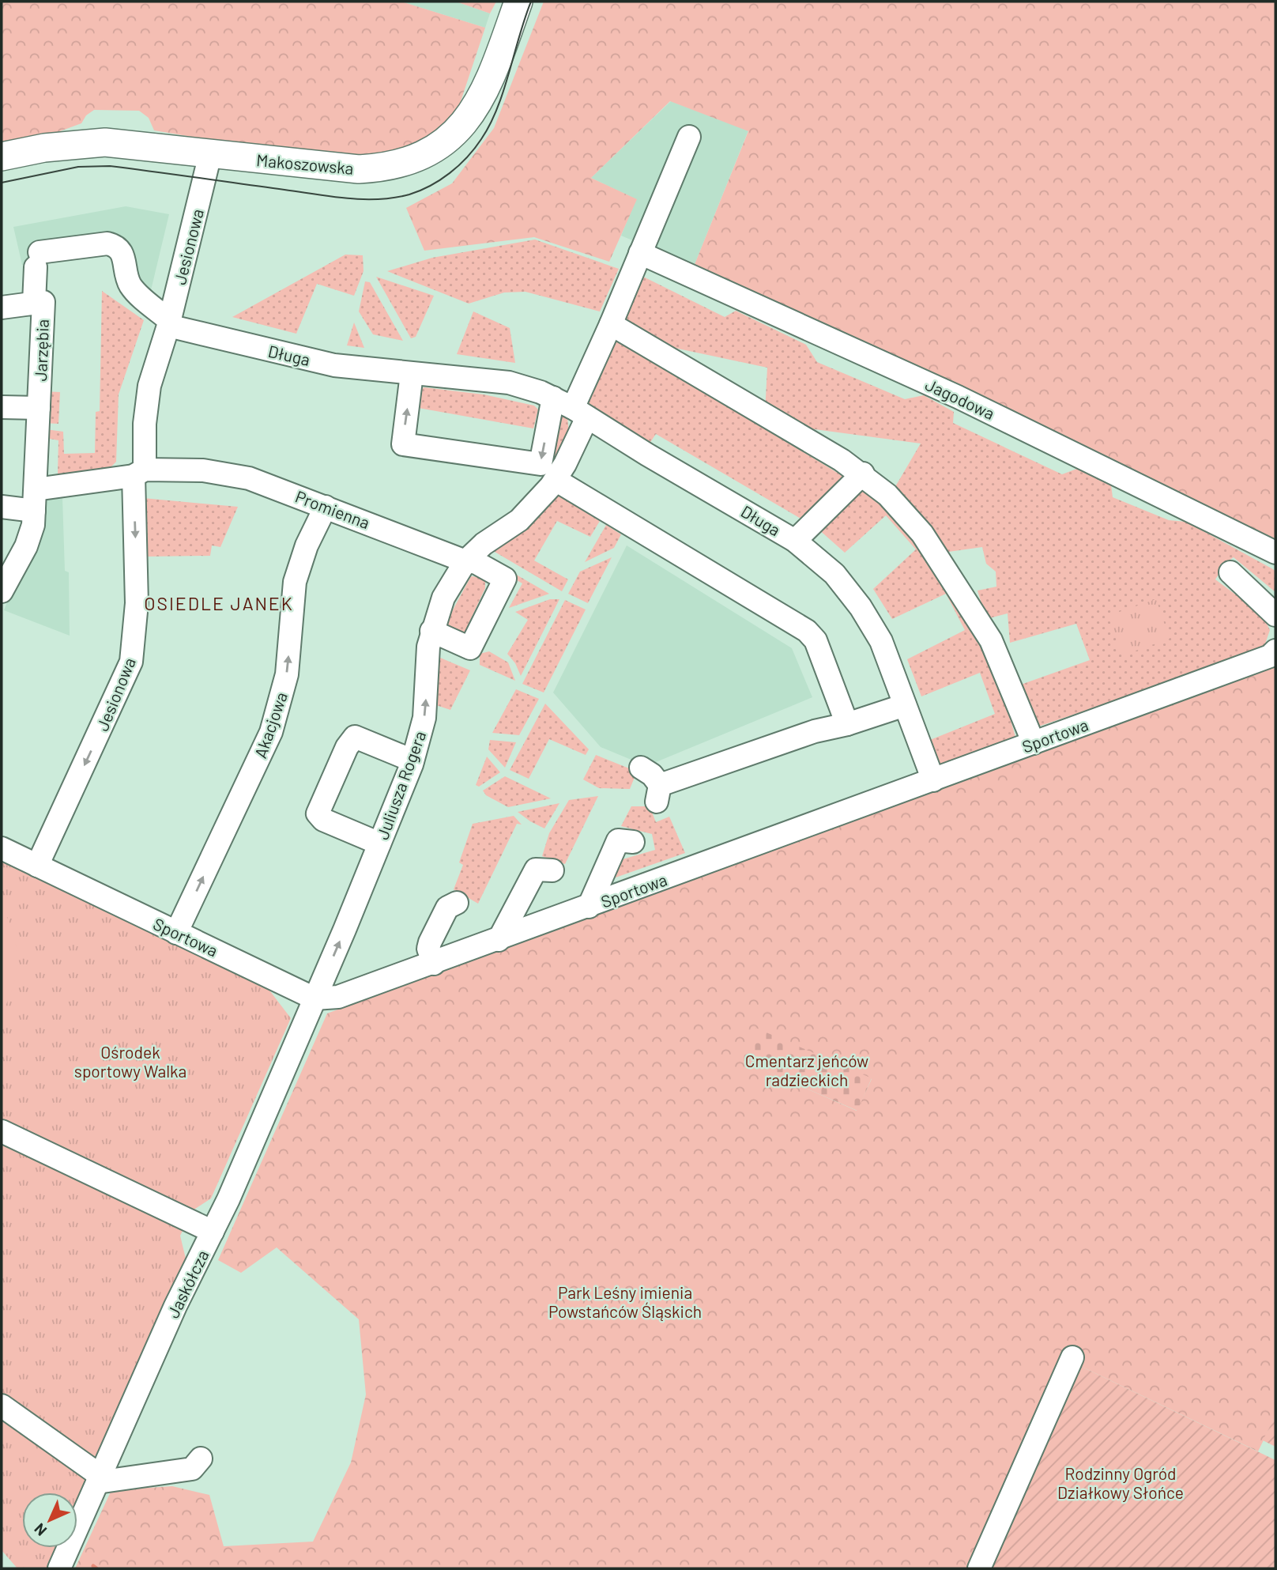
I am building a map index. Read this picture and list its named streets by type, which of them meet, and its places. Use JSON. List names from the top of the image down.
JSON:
{
  "streets": {
    "main road": ["Makoszowska"],
    "street": [
      "Jesionowa",
      "Jarzębia",
      "Długa",
      "Jagodowa",
      "Promienna",
      "Akacjowa",
      "Sportowa",
      "Juliusza Rogera",
      "Jaskółcza"
    ]
  },
  "crossings": [
    ["Makoszowska", "Jesionowa"],
    ["Jesionowa", "Długa"],
    ["Jesionowa", "Promienna"],
    ["Jesionowa", "Sportowa"],
    ["Jarzębia", "Promienna"],
    ["Długa", "Sportowa"],
    ["Długa", "Juliusza Rogera"],
    ["Promienna", "Akacjowa"],
    ["Promienna", "Juliusza Rogera"],
    ["Akacjowa", "Sportowa"],
    ["Sportowa", "Juliusza Rogera"],
    ["Sportowa", "Jaskółcza"],
    ["Juliusza Rogera", "Jaskółcza"]
  ],
  "one_way": ["Jesionowa", "Akacjowa", "Juliusza Rogera"],
  "districts": ["OSIEDLE JANEK"],
  "parks": [
    "Ośrodek sportowy Walka",
    "Cmentarz jeńców radzieckich",
    "Park Leśny imienia Powstańców Śląskich",
    "Rodzinny Ogród Działkowy Słońce"
  ],
  "north": "bottom left"
}
